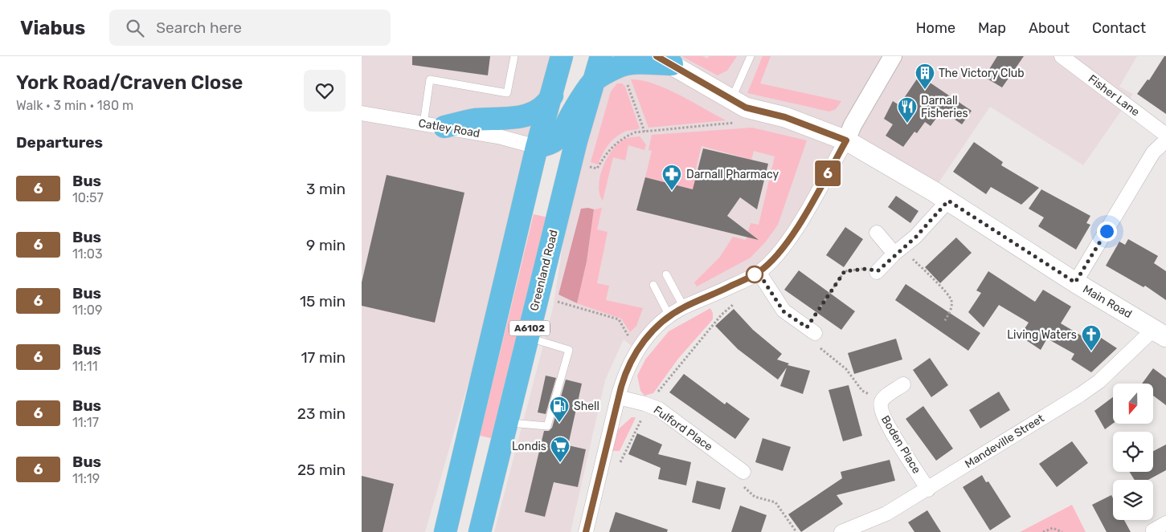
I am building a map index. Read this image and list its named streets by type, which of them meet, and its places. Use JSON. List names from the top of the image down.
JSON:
{
  "streets": {
    "highway": ["Greenland Road", "A6102"],
    "main road": ["Main Road"],
    "street": [
      "Fisher Lane",
      "Catley Road",
      "Fulford Place",
      "Mandeville Street",
      "Boden Place"
    ]
  },
  "crossings": [
    ["Catley Road", "A6102"],
    ["Main Road", "Mandeville Street"],
    ["Mandeville Street", "Boden Place"]
  ],
  "places": {
    "building": ["The Victory Club"],
    "restaurant": ["Darnall Fisheries"],
    "pharmacy": ["Darnall Pharmacy"],
    "church": ["Living Waters"],
    "fuel station": ["Shell"],
    "supermarket": ["Londis"]
  },
  "lines": ["bus line 6"],
  "north": "bottom",
  "page": {
    "header": "Viabus",
    "search": "Search here",
    "nav": [
      "Home",
      "Map",
      "About",
      "Contact"
    ],
    "heading": [
      ["York Road/Craven Close", "Walk · 3 min · 180 m"],
      "Departures"
    ],
    "on_map": "6",
    "list": [
      {
        "mark": "6",
        "name": "Bus",
        "note": "10:57",
        "value": "3 min"
      },
      {
        "mark": "6",
        "name": "Bus",
        "note": "11:03",
        "value": "9 min"
      },
      {
        "mark": "6",
        "name": "Bus",
        "note": "11:09",
        "value": "15 min"
      },
      {
        "mark": "6",
        "name": "Bus",
        "note": "11:11",
        "value": "17 min"
      },
      {
        "mark": "6",
        "name": "Bus",
        "note": "11:17",
        "value": "23 min"
      },
      {
        "mark": "6",
        "name": "Bus",
        "note": "11:19",
        "value": "25 min"
      }
    ]
  }
}
